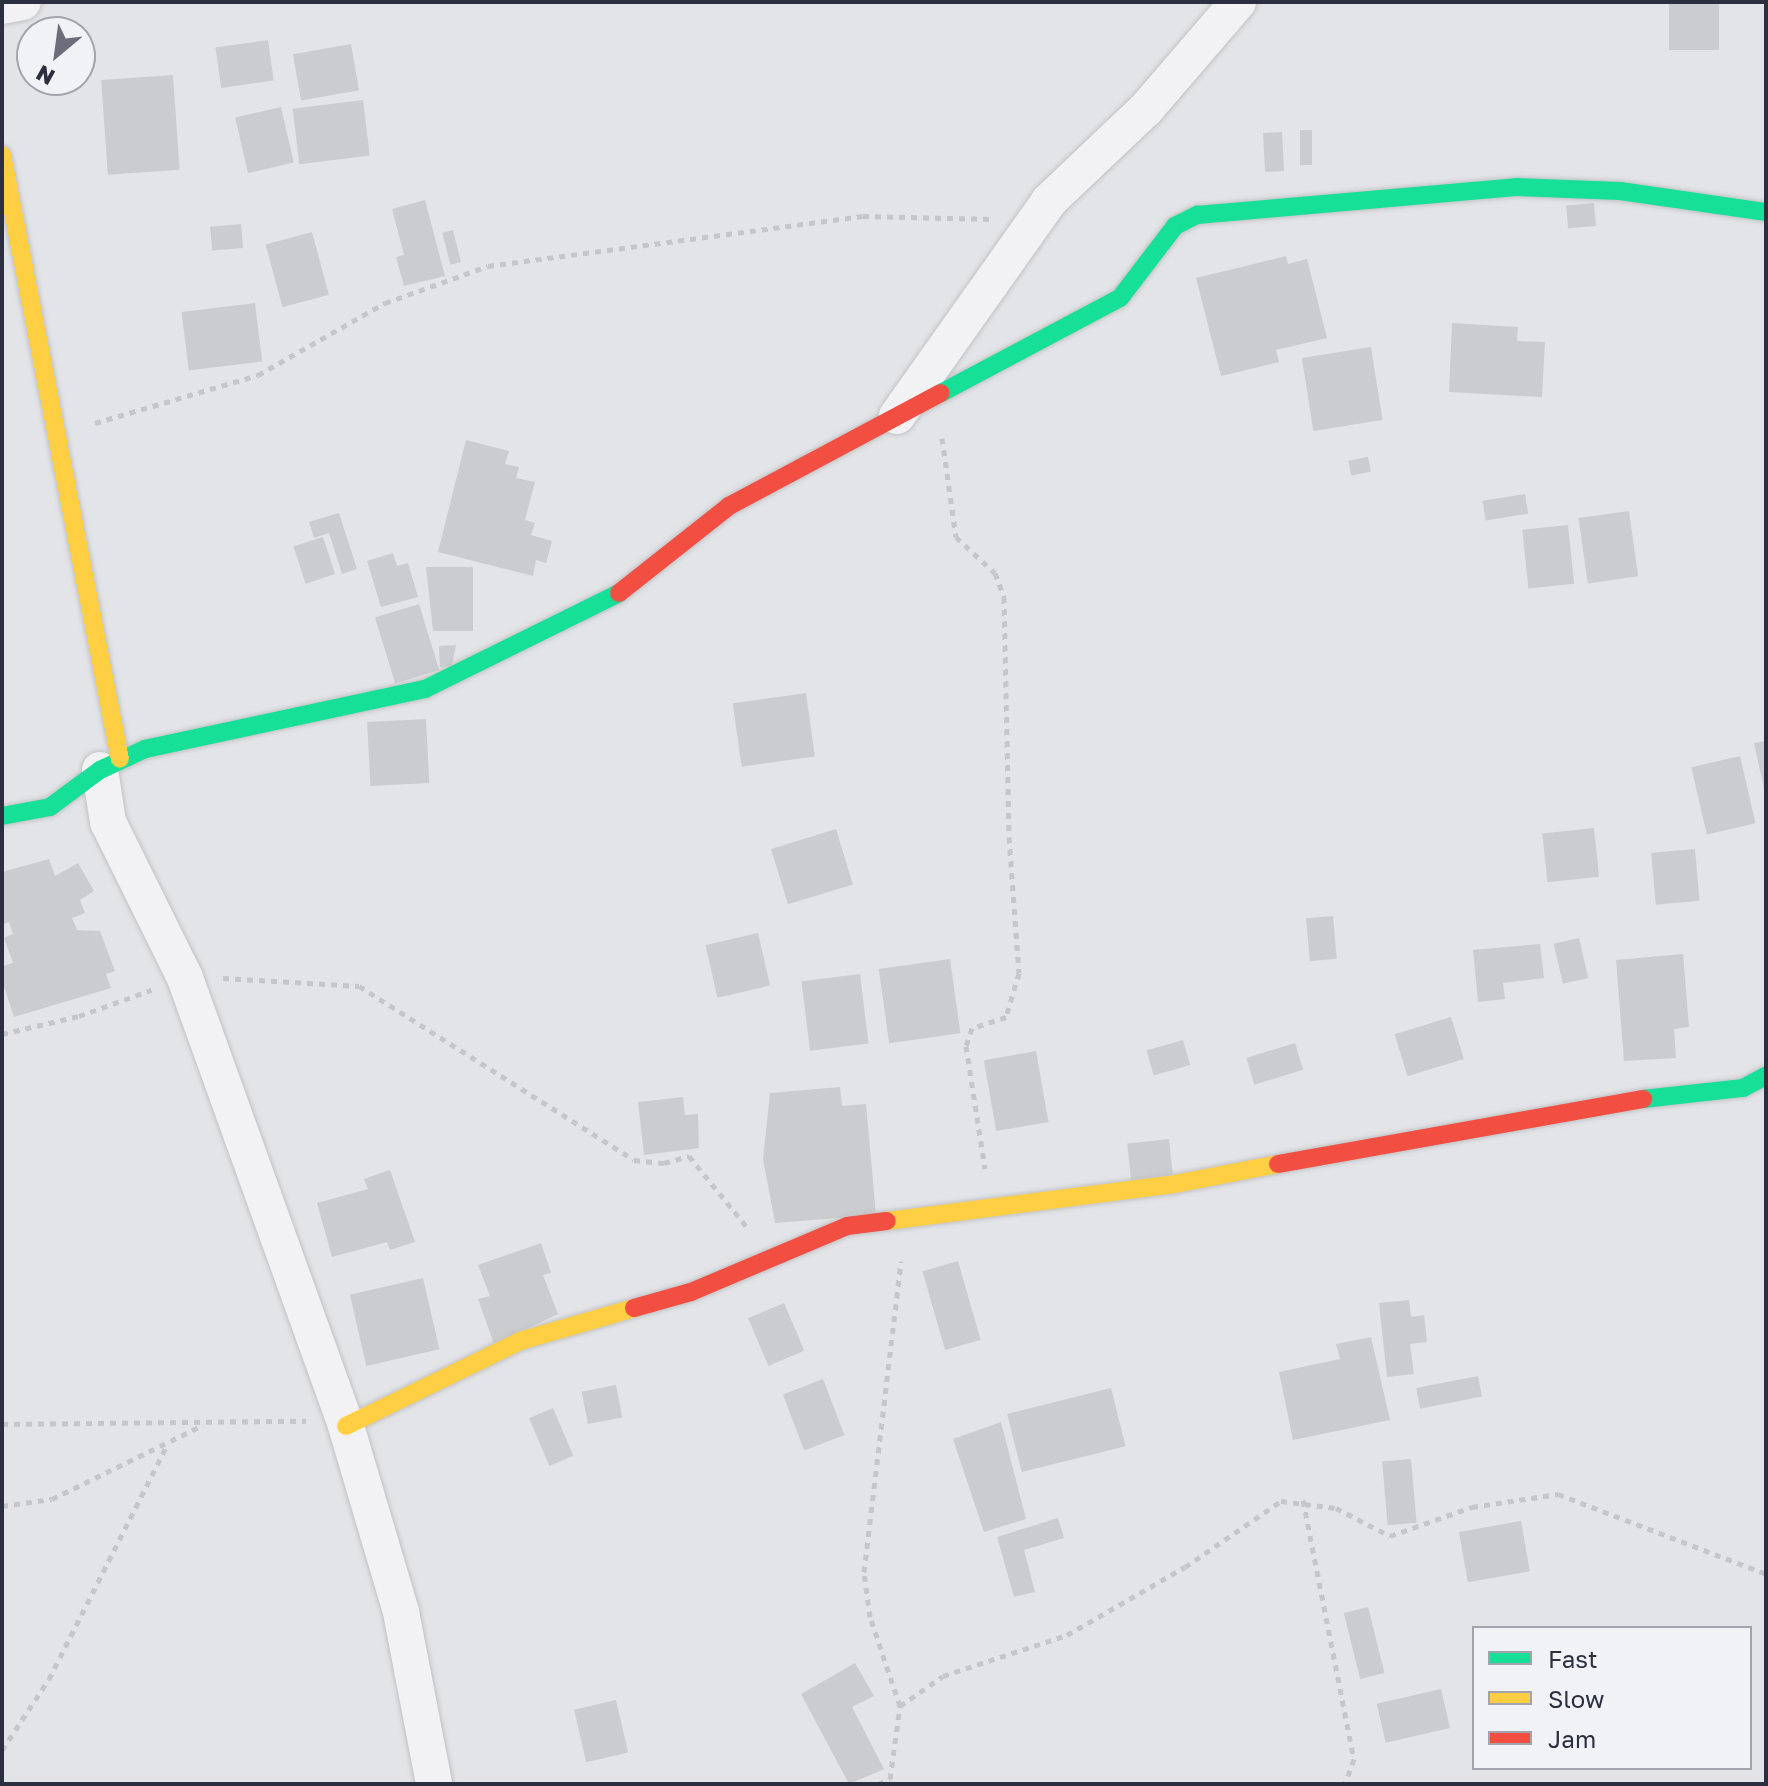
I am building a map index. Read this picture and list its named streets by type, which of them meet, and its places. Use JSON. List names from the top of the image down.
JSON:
{
  "legend": ["Fast", "Slow", "Jam"],
  "north": "bottom left"
}
